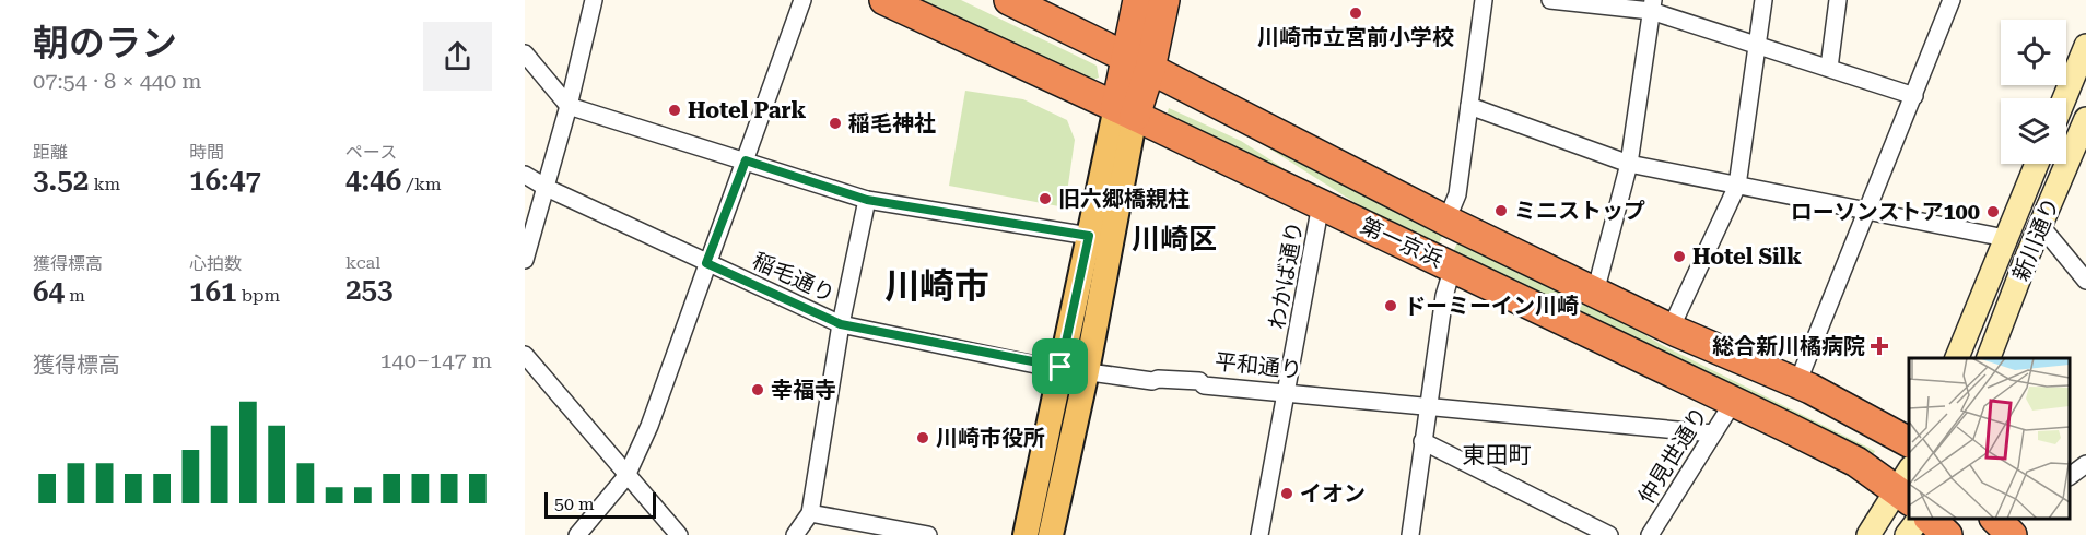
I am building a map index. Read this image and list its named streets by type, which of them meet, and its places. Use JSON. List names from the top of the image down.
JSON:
{
  "streets": {
    "highway": ["第一京浜"],
    "main road": ["新川通り"],
    "street": [
      "わかば通り",
      "稲毛通り",
      "平和通り",
      "仲見世通り"
    ]
  },
  "crossings": [
    ["第一京浜", "わかば通り"],
    ["第一京浜", "仲見世通り"],
    ["わかば通り", "平和通り"],
    ["稲毛通り", "平和通り"],
    ["平和通り", "仲見世通り"]
  ],
  "districts": ["川崎区", "川崎市", "東田町"],
  "places": {
    "other": [
      "川崎市立宮前小学校",
      "Hotel Park",
      "稲毛神社",
      "旧六郷橋親柱",
      "ミニストップ",
      "ローソンストア100",
      "Hotel Silk",
      "ドーミーイン川崎",
      "幸福寺",
      "川崎市役所",
      "イオン"
    ],
    "health": ["総合新川橘病院"]
  },
  "scale_bar": "50 m",
  "page": {
    "heading": ["朝のラン", "07:54 · 8 × 440 m"],
    "stats": [
      ["距離", "3.52 km"],
      ["時間", "16:47"],
      ["ペース", "4:46 /km"],
      ["獲得標高", "64 m"],
      ["心拍数", "161 bpm"],
      ["kcal", "253"]
    ],
    "chart": ["獲得標高", "140–147 m"],
    "scale": "50 m"
  }
}
